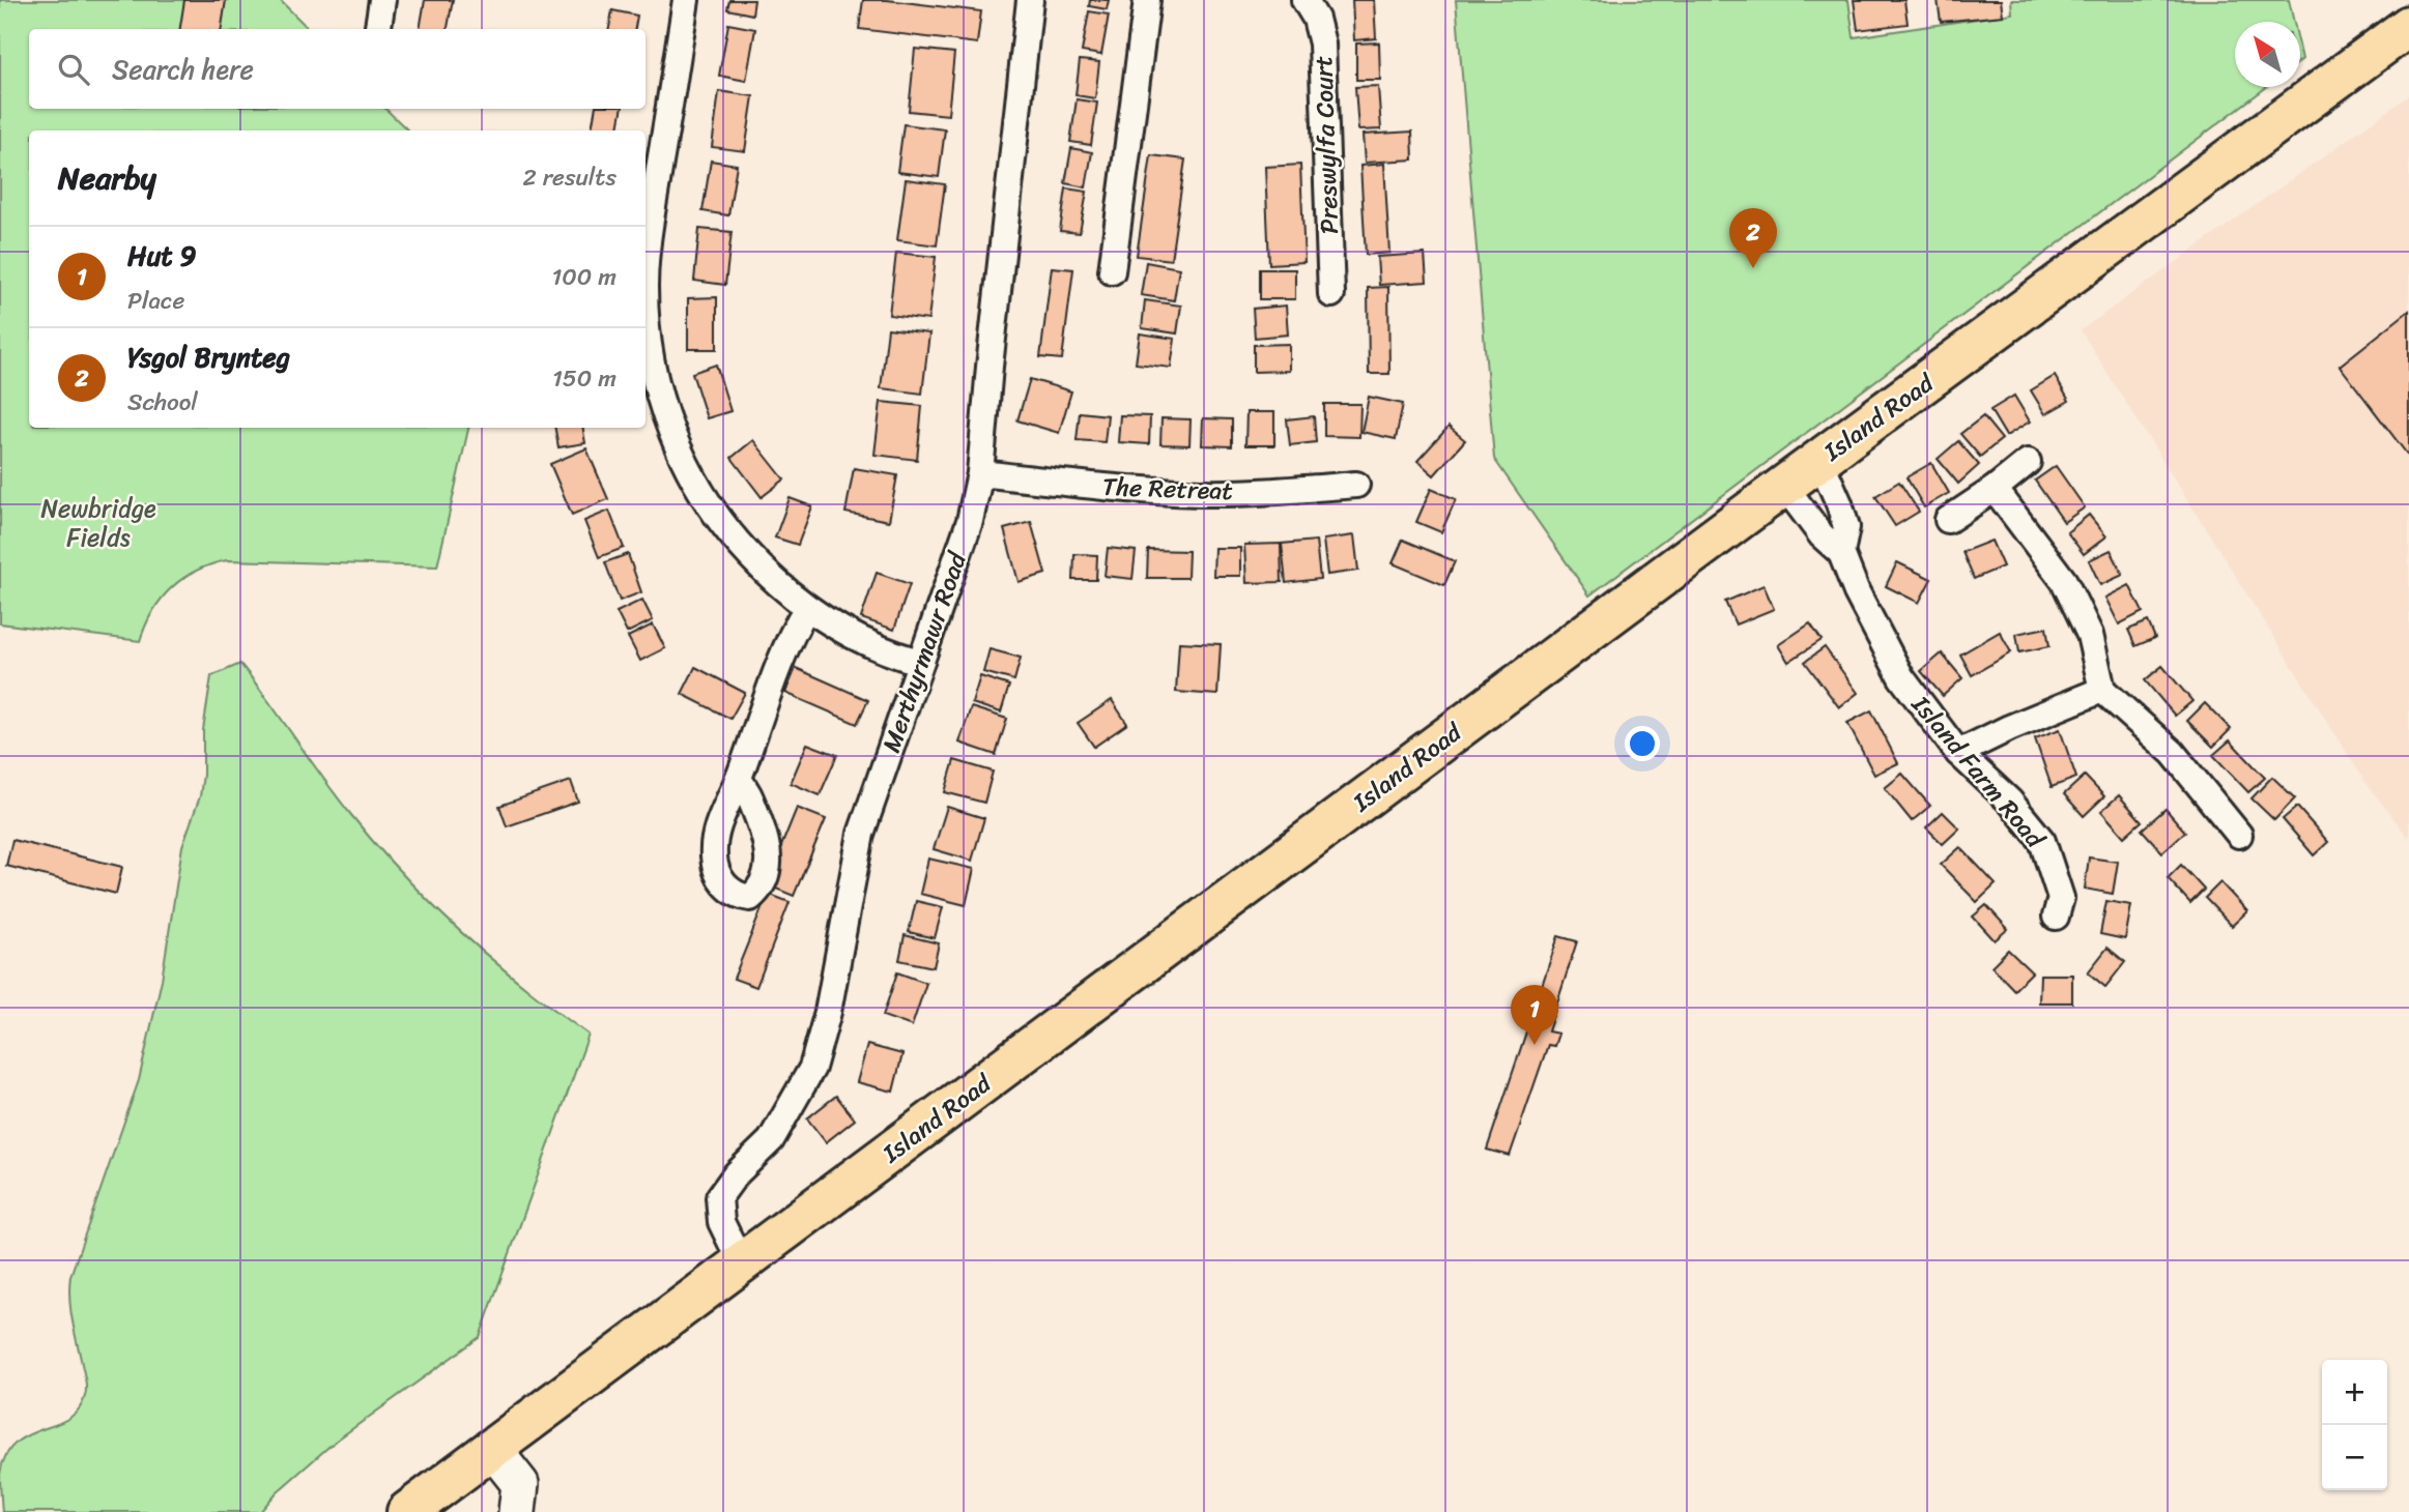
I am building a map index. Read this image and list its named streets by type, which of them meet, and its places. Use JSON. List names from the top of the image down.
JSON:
{
  "streets": {
    "main road": ["Island Road"],
    "street": [
      "Preswylfa Court",
      "The Retreat",
      "Merthyrmawr Road",
      "Island Farm Road"
    ]
  },
  "crossings": [
    ["Island Road", "Merthyrmawr Road"],
    ["Island Road", "Island Farm Road"],
    ["The Retreat", "Merthyrmawr Road"]
  ],
  "parks": ["Newbridge Fields"],
  "north": "top left",
  "page": {
    "search": "Search here",
    "heading": ["Nearby", "2 results"],
    "pins": ["2", "1"],
    "list": [
      {
        "mark": "1",
        "name": "Hut 9",
        "note": "Place",
        "value": "100 m"
      },
      {
        "mark": "2",
        "name": "Ysgol Brynteg",
        "note": "School",
        "value": "150 m"
      }
    ],
    "map_buttons": ["+", "−"]
  }
}
